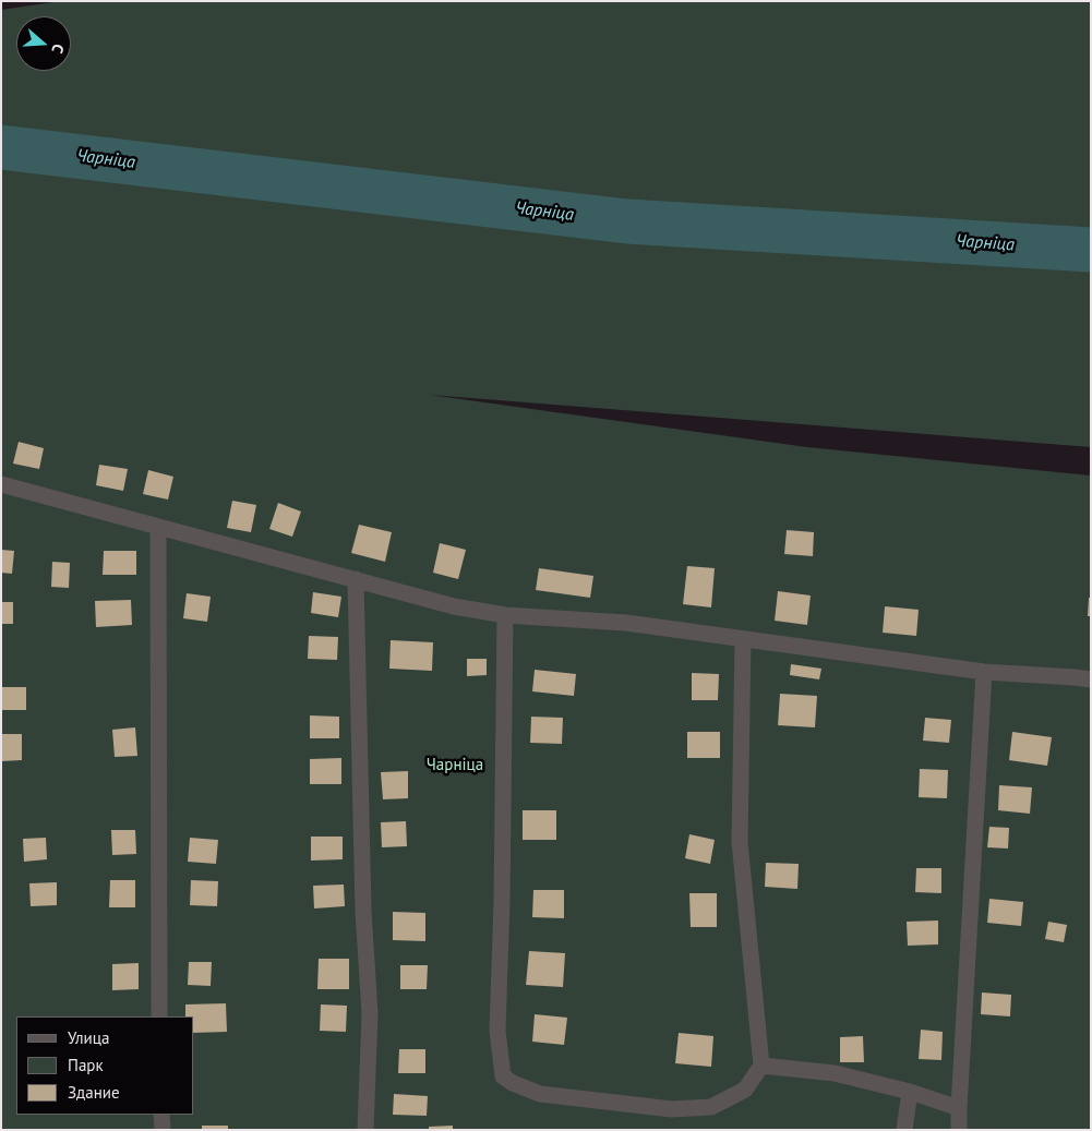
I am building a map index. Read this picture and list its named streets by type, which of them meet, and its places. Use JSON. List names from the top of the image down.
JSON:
{
  "water": ["Чарніца"],
  "parks": ["Чарніца"],
  "legend": ["Улица", "Парк", "Здание"],
  "north": "right"
}
